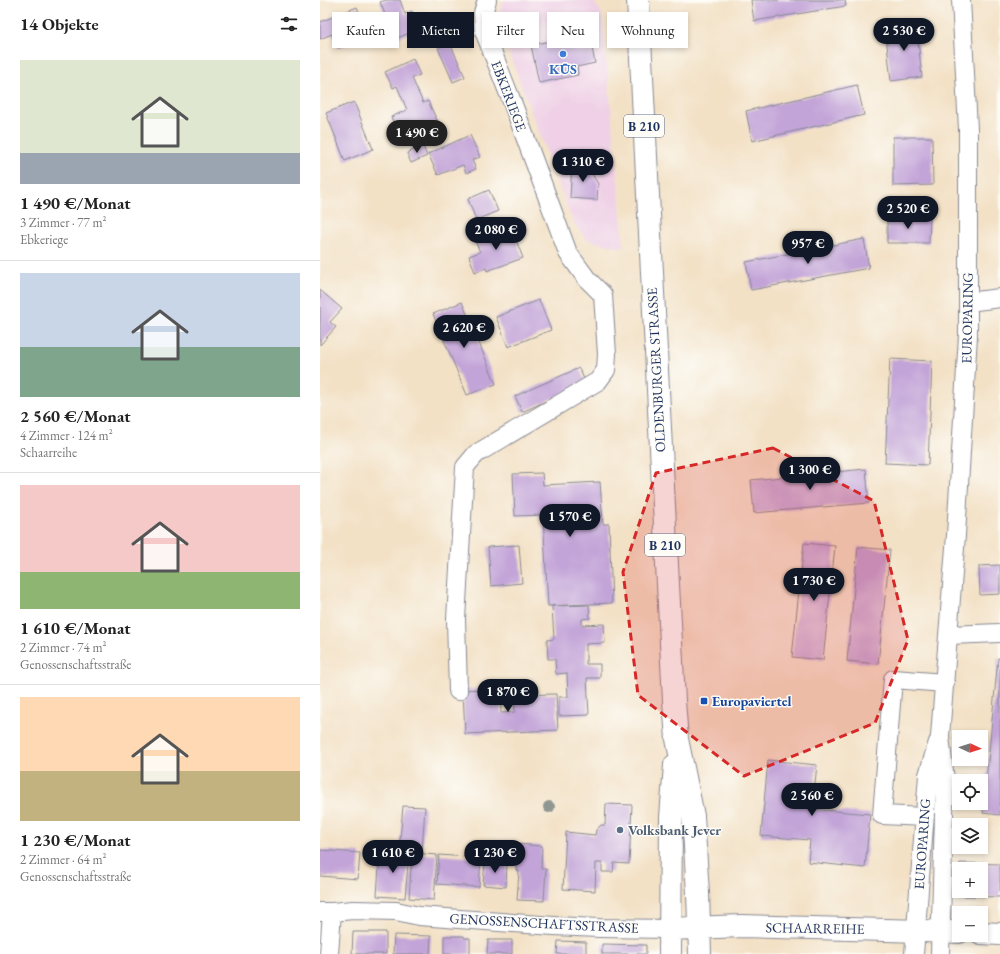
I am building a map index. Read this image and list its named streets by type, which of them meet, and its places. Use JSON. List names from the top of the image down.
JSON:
{
  "streets": {
    "main road": ["B 210", "OLDENBURGER STRASSE", "SCHAARREIHE"],
    "street": ["EBKERIEGE", "EUROPARING", "GENOSSENSCHAFTSSTRASSE"]
  },
  "crossings": [
    ["B 210", "OLDENBURGER STRASSE"],
    ["B 210", "GENOSSENSCHAFTSSTRASSE"],
    ["B 210", "SCHAARREIHE"],
    ["EUROPARING", "SCHAARREIHE"],
    ["OLDENBURGER STRASSE", "GENOSSENSCHAFTSSTRASSE"],
    ["OLDENBURGER STRASSE", "SCHAARREIHE"],
    ["GENOSSENSCHAFTSSTRASSE", "SCHAARREIHE"]
  ],
  "places": {
    "other": ["KÜS", "Volksbank Jever"],
    "transit": ["Europaviertel"]
  },
  "north": "right",
  "page": {
    "heading": "14 Objekte",
    "chip": [
      "Kaufen",
      "Mieten",
      "Filter",
      "Neu",
      "Wohnung"
    ],
    "price": [
      "2 530 €",
      "1 490 €",
      "1 310 €",
      "2 520 €",
      "2 080 €",
      "957 €",
      "2 620 €",
      "1 300 €",
      "1 570 €",
      "1 730 €",
      "1 870 €",
      "2 560 €",
      "1 610 €",
      "1 230 €"
    ],
    "list": [
      {
        "name": "1 490 €/Monat",
        "note": "3 Zimmer · 77 m² · Ebkeriege"
      },
      {
        "name": "2 560 €/Monat",
        "note": "4 Zimmer · 124 m² · Schaarreihe"
      },
      {
        "name": "1 610 €/Monat",
        "note": "2 Zimmer · 74 m² · Genossenschaftsstraße"
      },
      {
        "name": "1 230 €/Monat",
        "note": "2 Zimmer · 64 m² · Genossenschaftsstraße"
      }
    ],
    "map_buttons": ["+", "−"]
  }
}
